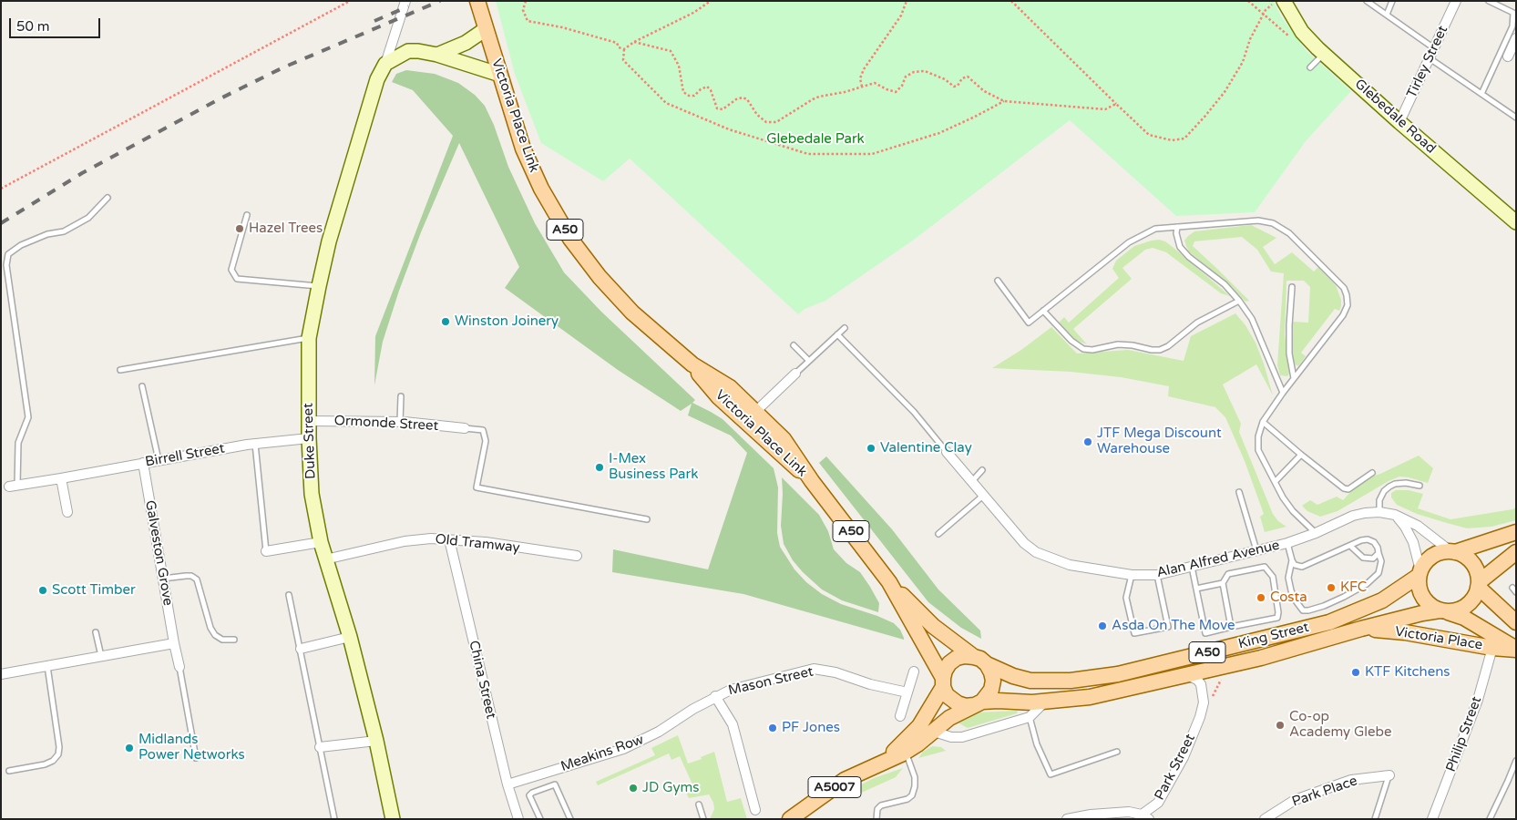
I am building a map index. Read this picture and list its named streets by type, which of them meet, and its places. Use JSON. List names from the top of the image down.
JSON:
{
  "streets": {
    "main road": [
      "Victoria Place Link",
      "A50",
      "King Street",
      "Victoria Place",
      "A5007"
    ],
    "street": [
      "Tirley Street",
      "Glebedale Road",
      "Ormonde Street",
      "Duke Street",
      "Birrell Street",
      "Old Tramway",
      "Galveston Grove",
      "Alan Alfred Avenue",
      "China Street",
      "Mason Street",
      "Philip Street",
      "Meakins Row",
      "Park Street",
      "Park Place"
    ]
  },
  "crossings": [
    ["Tirley Street", "Glebedale Road"],
    ["Victoria Place Link", "King Street"],
    ["A50", "Alan Alfred Avenue"],
    ["A50", "King Street"],
    ["A50", "Victoria Place"],
    ["Ormonde Street", "Duke Street"],
    ["Duke Street", "Birrell Street"],
    ["Duke Street", "Old Tramway"],
    ["Birrell Street", "Galveston Grove"],
    ["Old Tramway", "China Street"],
    ["Alan Alfred Avenue", "King Street"],
    ["Alan Alfred Avenue", "Victoria Place"],
    ["King Street", "Victoria Place"],
    ["King Street", "Park Street"],
    ["Victoria Place", "Philip Street"],
    ["China Street", "Meakins Row"],
    ["Mason Street", "Meakins Row"]
  ],
  "parks": ["Glebedale Park"],
  "places": [
    "Hazel Trees",
    "Winston Joinery",
    "JTF Mega Discount Warehouse",
    "Valentine Clay",
    "I-Mex Business Park",
    "KFC",
    "Scott Timber",
    "Costa",
    "Asda On The Move",
    "KTF Kitchens",
    "Co-op Academy Glebe",
    "PF Jones",
    "Midlands Power Networks",
    "JD Gyms"
  ],
  "scale_bar": "50 m"
}
